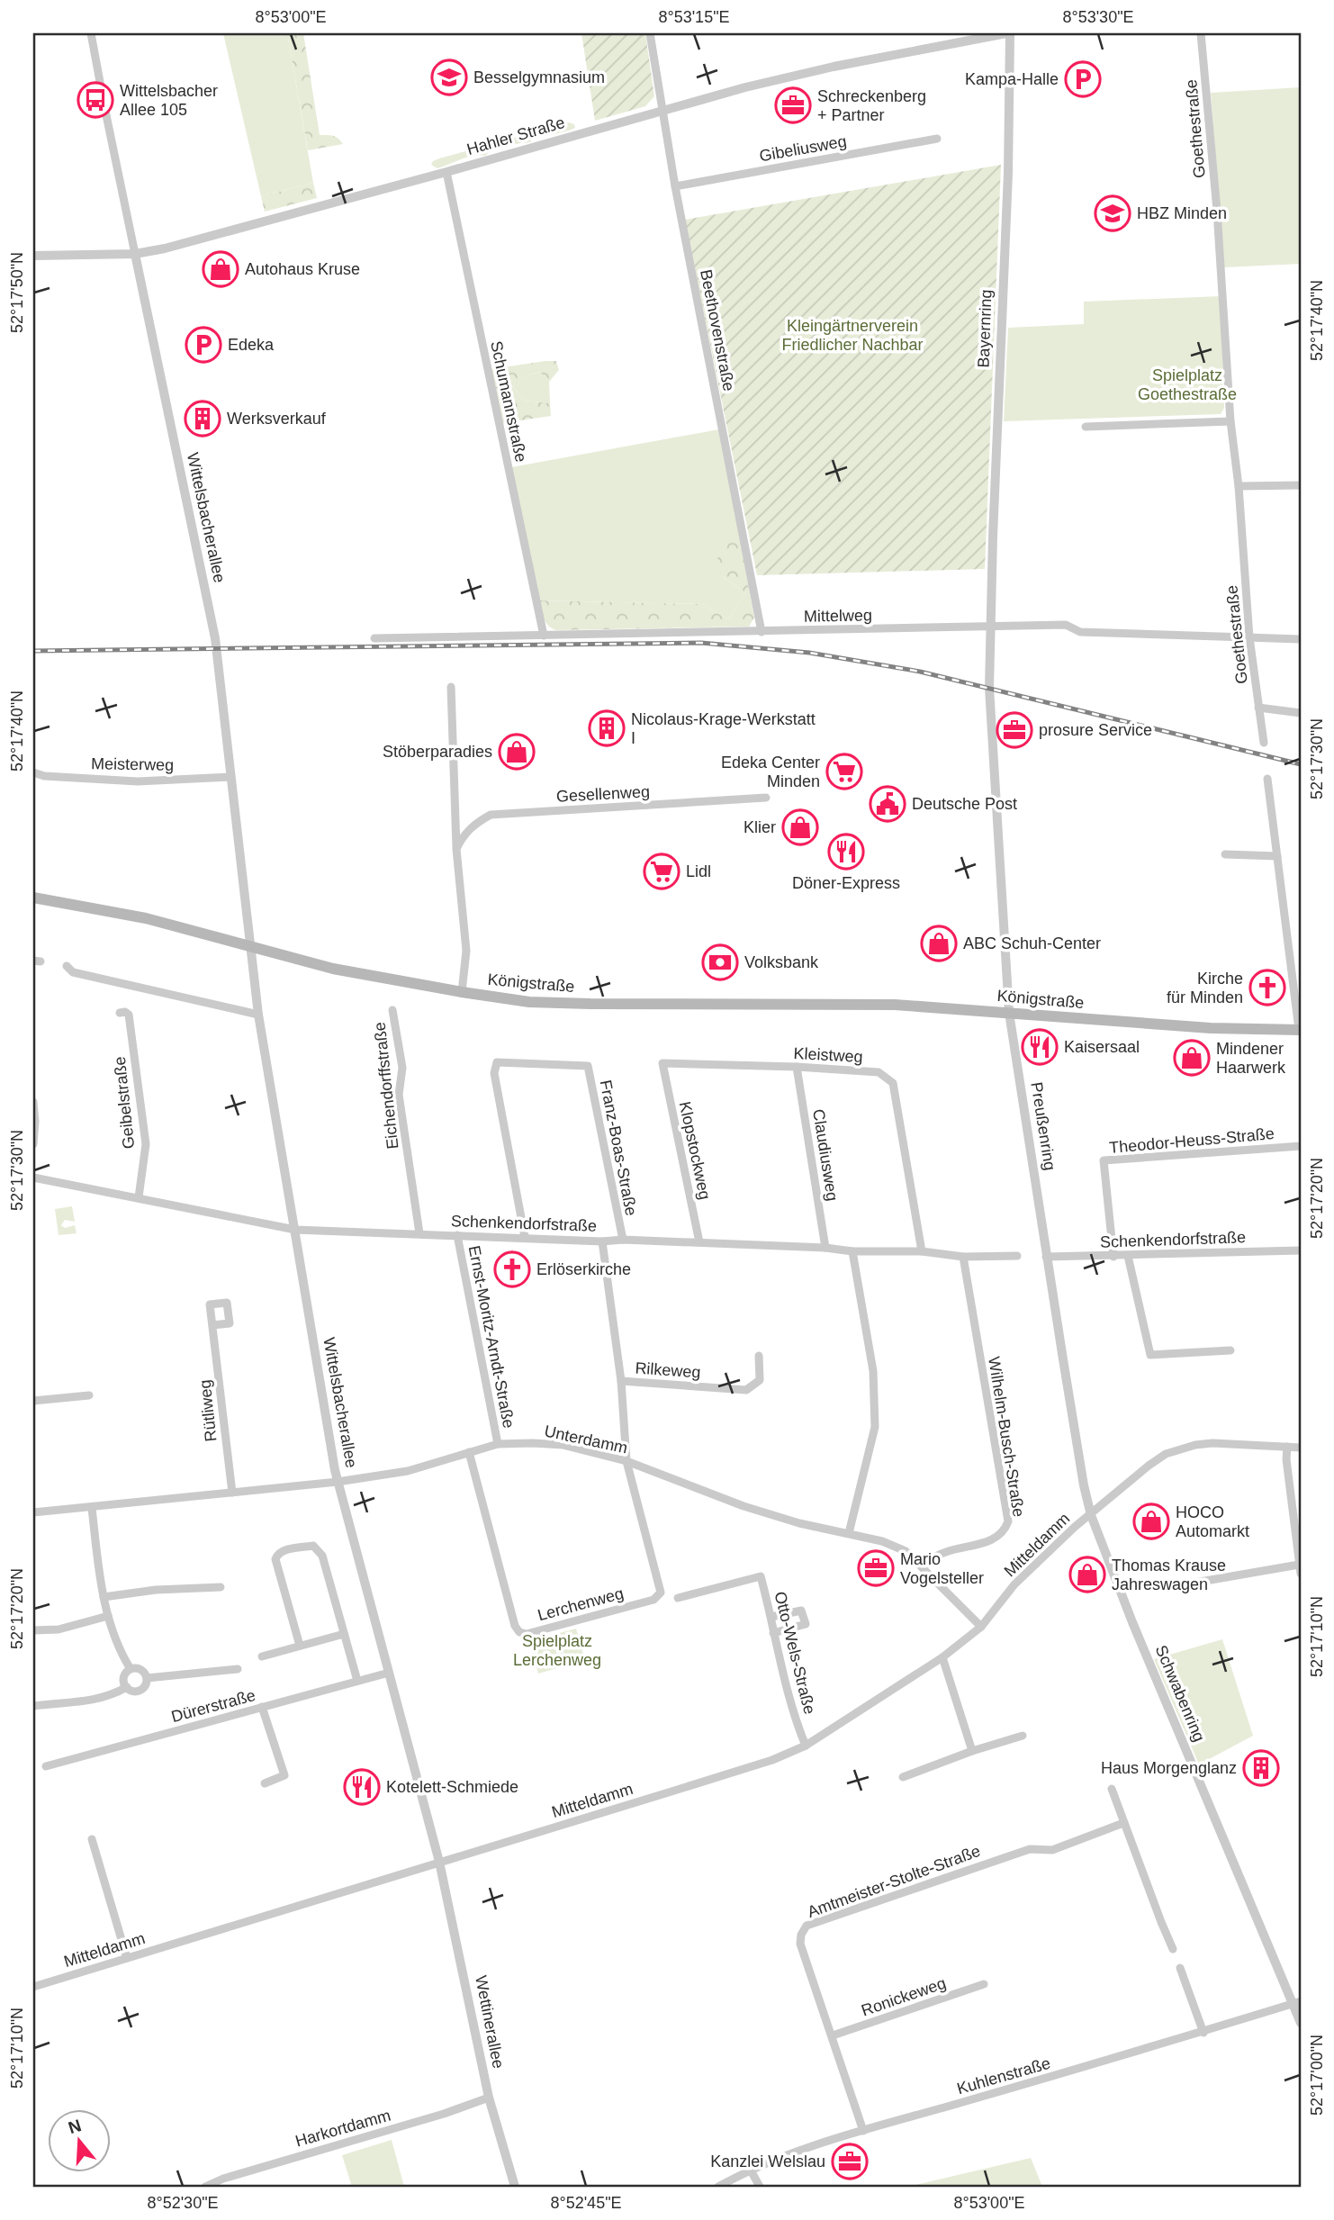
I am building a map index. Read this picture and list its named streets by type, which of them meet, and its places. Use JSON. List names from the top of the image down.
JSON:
{
  "streets": {
    "main road": ["Königstraße"],
    "street": [
      "Goethestraße",
      "Hahler Straße",
      "Gibeliusweg",
      "Bayernring",
      "Beethovenstraße",
      "Schumannstraße",
      "Wittelsbacherallee",
      "Mittelweg",
      "Meisterweg",
      "Gesellenweg",
      "Kleistweg",
      "Eichendorffstraße",
      "Geibelstraße",
      "Preußenring",
      "Theodor-Heuss-Straße",
      "Franz-Boas-Straße",
      "Klopstockweg",
      "Claudiusweg",
      "Schenkendorfstraße",
      "Ernst-Moritz-Arndt-Straße",
      "Rilkeweg",
      "Rütliweg",
      "Wilhelm-Busch-Straße",
      "Unterdamm",
      "Mitteldamm",
      "Lerchenweg",
      "Otto-Wels-Straße",
      "Schwabenring",
      "Dürerstraße",
      "Amtmeister-Stolte-Straße",
      "Ronickeweg",
      "Wettinerallee",
      "Kuhlenstraße",
      "Harkortdamm"
    ]
  },
  "crossings": [
    ["Goethestraße", "Mittelweg"],
    ["Hahler Straße", "Bayernring"],
    ["Hahler Straße", "Beethovenstraße"],
    ["Hahler Straße", "Schumannstraße"],
    ["Hahler Straße", "Wittelsbacherallee"],
    ["Gibeliusweg", "Beethovenstraße"],
    ["Bayernring", "Mittelweg"],
    ["Bayernring", "Preußenring"],
    ["Beethovenstraße", "Mittelweg"],
    ["Schumannstraße", "Mittelweg"],
    ["Wittelsbacherallee", "Meisterweg"],
    ["Wittelsbacherallee", "Königstraße"],
    ["Wittelsbacherallee", "Schenkendorfstraße"],
    ["Wittelsbacherallee", "Unterdamm"],
    ["Wittelsbacherallee", "Mitteldamm"],
    ["Wittelsbacherallee", "Dürerstraße"],
    ["Wittelsbacherallee", "Wettinerallee"],
    ["Mittelweg", "Preußenring"],
    ["Königstraße", "Preußenring"],
    ["Kleistweg", "Klopstockweg"],
    ["Kleistweg", "Claudiusweg"],
    ["Kleistweg", "Schenkendorfstraße"],
    ["Eichendorffstraße", "Schenkendorfstraße"],
    ["Geibelstraße", "Schenkendorfstraße"],
    ["Preußenring", "Schenkendorfstraße"],
    ["Preußenring", "Mitteldamm"],
    ["Preußenring", "Schwabenring"],
    ["Theodor-Heuss-Straße", "Schenkendorfstraße"],
    ["Franz-Boas-Straße", "Schenkendorfstraße"],
    ["Klopstockweg", "Schenkendorfstraße"],
    ["Claudiusweg", "Schenkendorfstraße"],
    ["Schenkendorfstraße", "Ernst-Moritz-Arndt-Straße"],
    ["Schenkendorfstraße", "Rilkeweg"],
    ["Schenkendorfstraße", "Wilhelm-Busch-Straße"],
    ["Ernst-Moritz-Arndt-Straße", "Unterdamm"],
    ["Rilkeweg", "Unterdamm"],
    ["Rilkeweg", "Lerchenweg"],
    ["Rütliweg", "Unterdamm"],
    ["Wilhelm-Busch-Straße", "Unterdamm"],
    ["Unterdamm", "Mitteldamm"],
    ["Unterdamm", "Lerchenweg"],
    ["Mitteldamm", "Otto-Wels-Straße"],
    ["Mitteldamm", "Schwabenring"],
    ["Mitteldamm", "Wettinerallee"],
    ["Schwabenring", "Kuhlenstraße"],
    ["Amtmeister-Stolte-Straße", "Ronickeweg"],
    ["Amtmeister-Stolte-Straße", "Kuhlenstraße"],
    ["Wettinerallee", "Harkortdamm"]
  ],
  "parks": ["Kleingärtnerverein Friedlicher Nachbar", "Spielplatz Goethestraße", "Spielplatz Lerchenweg"],
  "places": {
    "school or university": ["Besselgymnasium", "HBZ Minden"],
    "parking": ["Kampa-Halle", "Edeka"],
    "bus stop": ["Wittelsbacher Allee 105"],
    "office": [
      "Schreckenberg + Partner",
      "prosure Service",
      "Mario Vogelsteller",
      "Kanzlei Welslau"
    ],
    "shop": [
      "Autohaus Kruse",
      "Stöberparadies",
      "Klier",
      "ABC Schuh-Center",
      "Mindener Haarwerk",
      "HOCO Automarkt",
      "Thomas Krause Jahreswagen"
    ],
    "building": ["Werksverkauf", "Nicolaus-Krage-Werkstatt I", "Haus Morgenglanz"],
    "supermarket": ["Edeka Center Minden", "Lidl"],
    "public building": ["Deutsche Post"],
    "restaurant": ["Döner-Express", "Kaisersaal", "Kotelett-Schmiede"],
    "bank": ["Volksbank"],
    "church": ["Kirche für Minden", "Erlöserkirche"]
  },
  "north": "top",
  "coordinates": [
    "8°53'00\"E",
    "8°53'15\"E",
    "8°53'30\"E",
    "52°17'50\"N",
    "52°17'40\"N",
    "52°17'30\"N",
    "52°17'20\"N",
    "52°17'10\"N",
    "52°17'00\"N",
    "8°52'30\"E",
    "8°52'45\"E"
  ]
}
